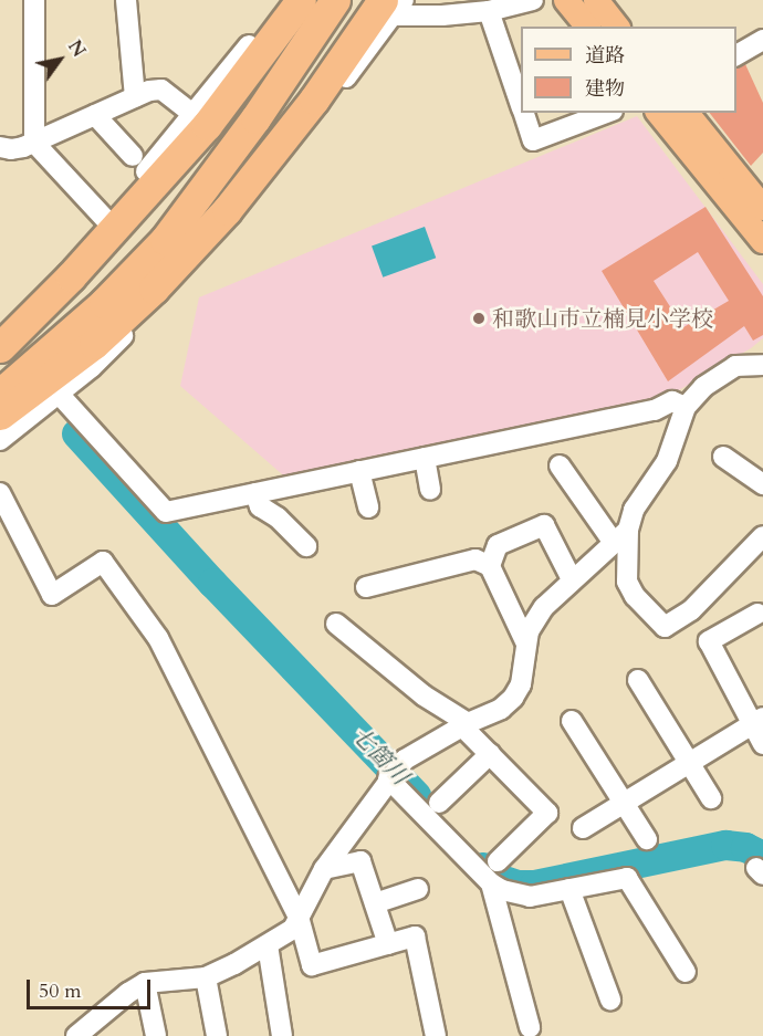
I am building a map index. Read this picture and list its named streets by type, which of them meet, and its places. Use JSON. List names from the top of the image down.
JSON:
{
  "water": ["七箇川"],
  "places": ["和歌山市立楠見小学校"],
  "legend": ["道路", "建物"],
  "scale_bar": "50 m",
  "north": "top right"
}
